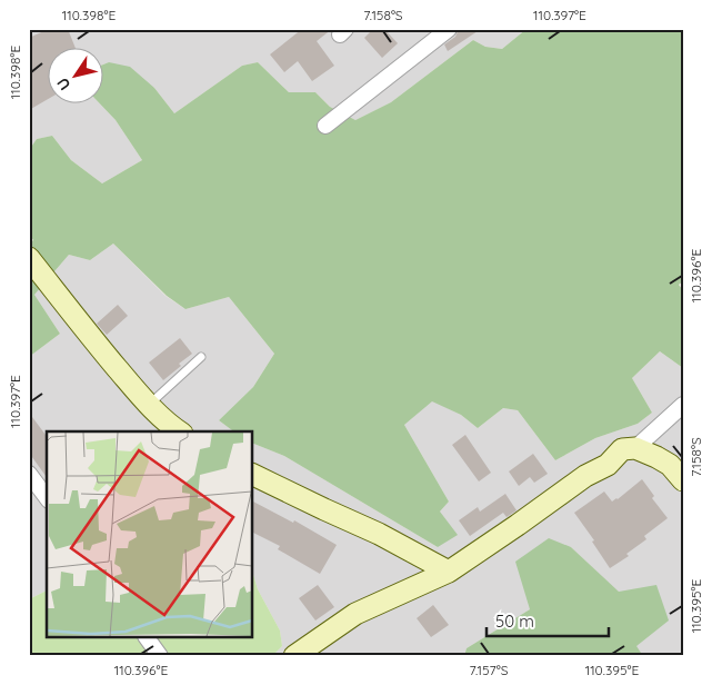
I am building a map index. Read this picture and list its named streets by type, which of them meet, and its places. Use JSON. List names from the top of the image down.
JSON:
{
  "scale_bar": "50 m",
  "north": "bottom left",
  "coordinates": [
    "110.398°E",
    "7.158°S",
    "110.397°E",
    "110.396°E",
    "110.395°E",
    "7.157°S"
  ]
}
